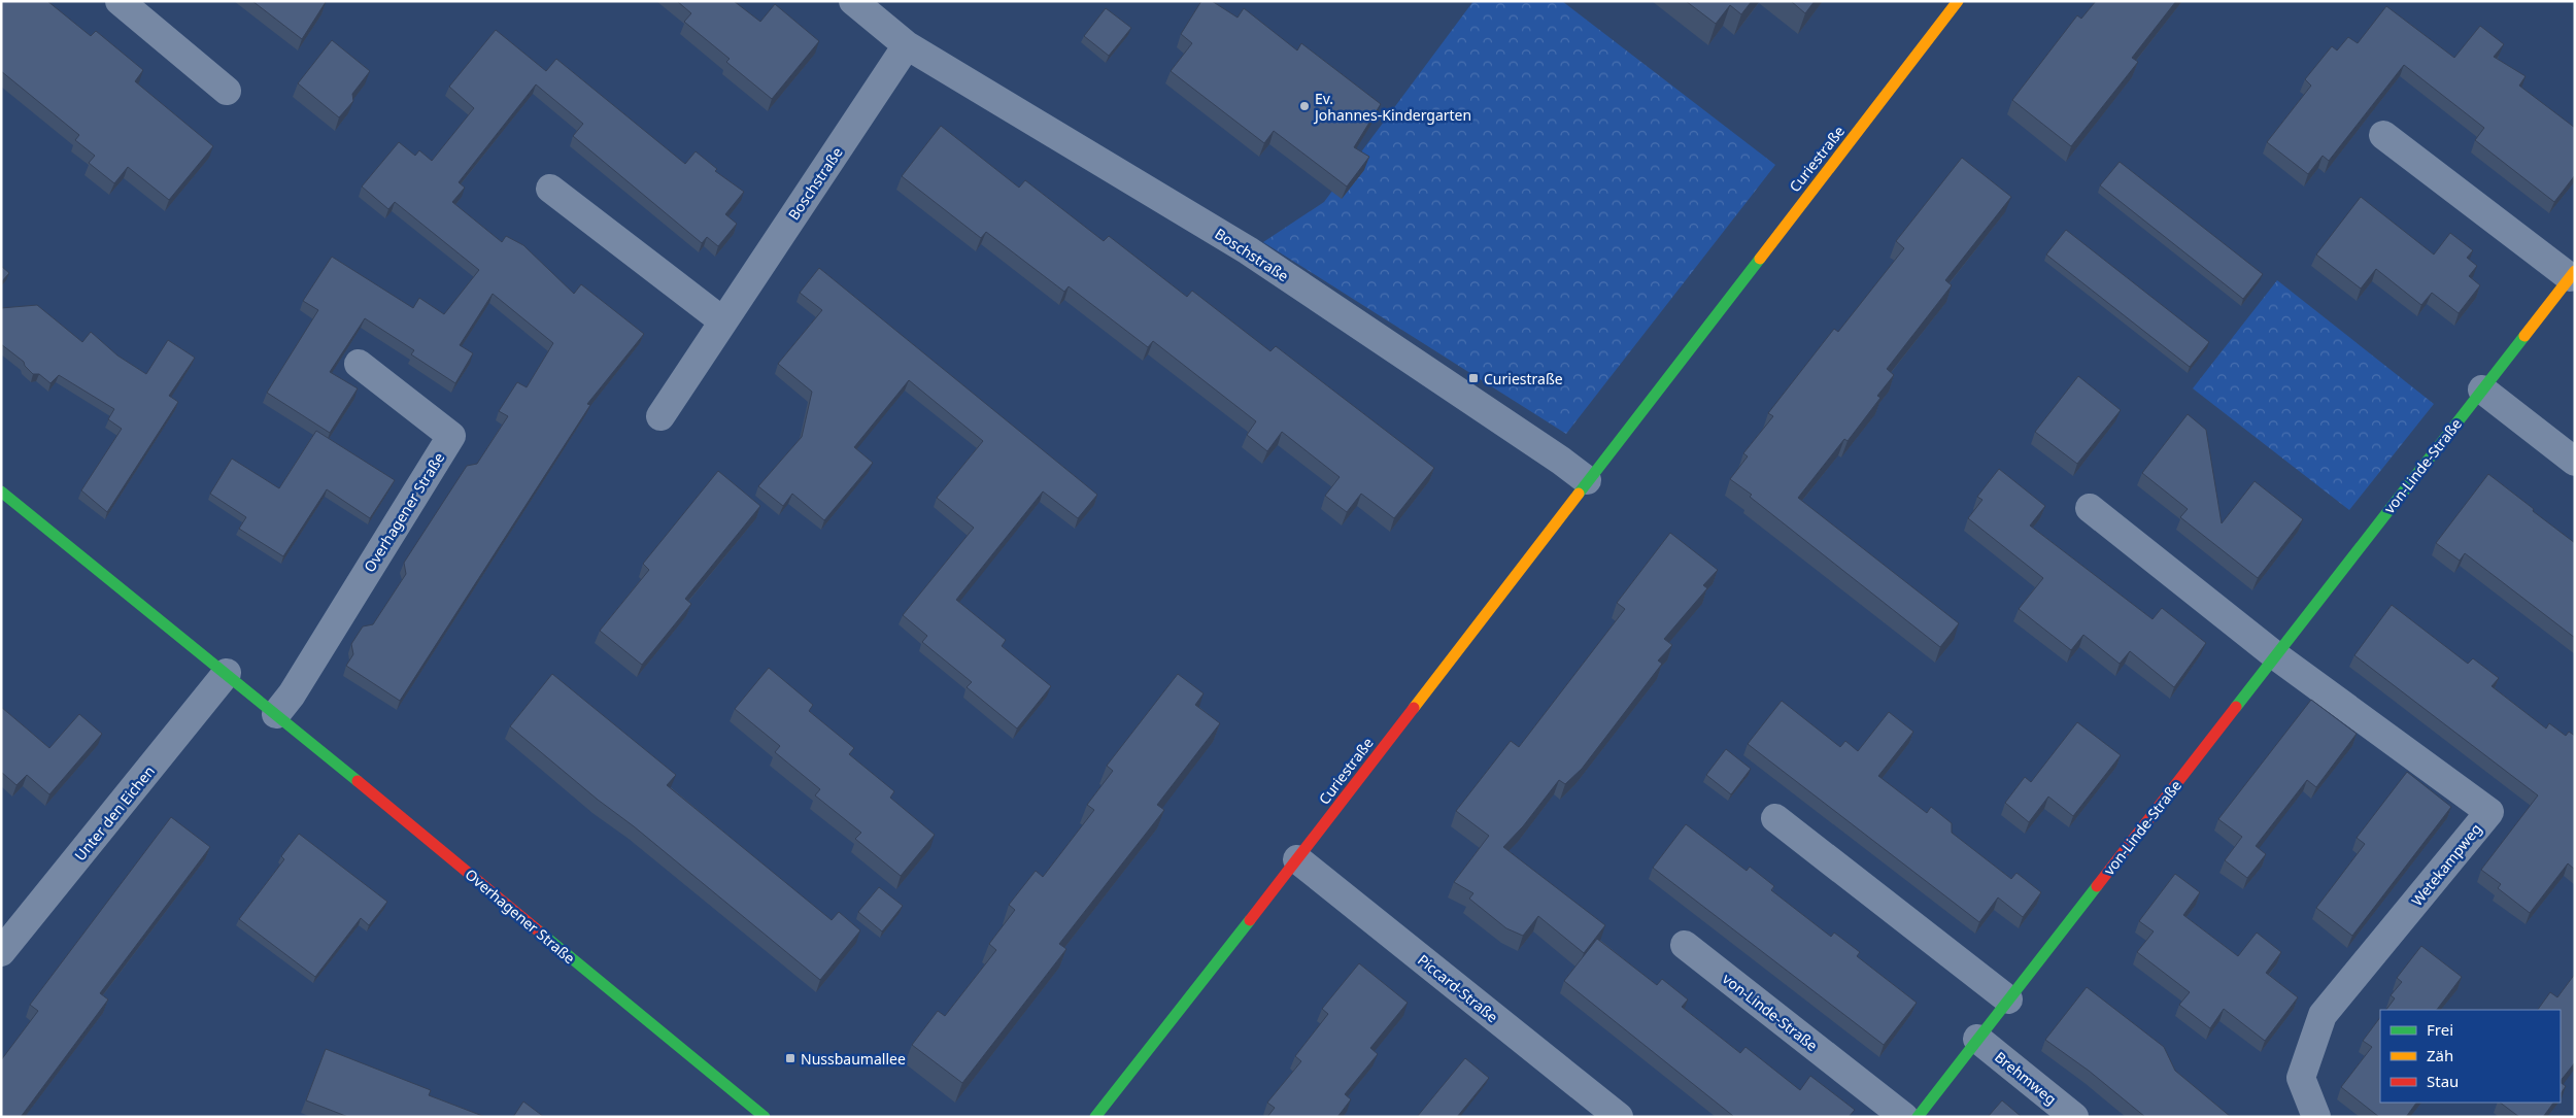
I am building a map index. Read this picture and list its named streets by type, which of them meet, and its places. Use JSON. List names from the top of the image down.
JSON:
{
  "streets": {
    "street": [
      "Curiestraße",
      "Boschstraße",
      "von-Linde-Straße",
      "Overhagener Straße",
      "Unter den Eichen",
      "Wetekampweg",
      "Piccard-Straße",
      "Brehmweg"
    ]
  },
  "crossings": [
    ["Curiestraße", "Boschstraße"],
    ["Curiestraße", "Piccard-Straße"],
    ["von-Linde-Straße", "Wetekampweg"],
    ["von-Linde-Straße", "Brehmweg"],
    ["Overhagener Straße", "Unter den Eichen"]
  ],
  "places": {
    "other": ["Ev. Johannes-Kindergarten"],
    "transit": ["Curiestraße", "Nussbaumallee"]
  },
  "legend": ["Frei", "Zäh", "Stau"]
}
